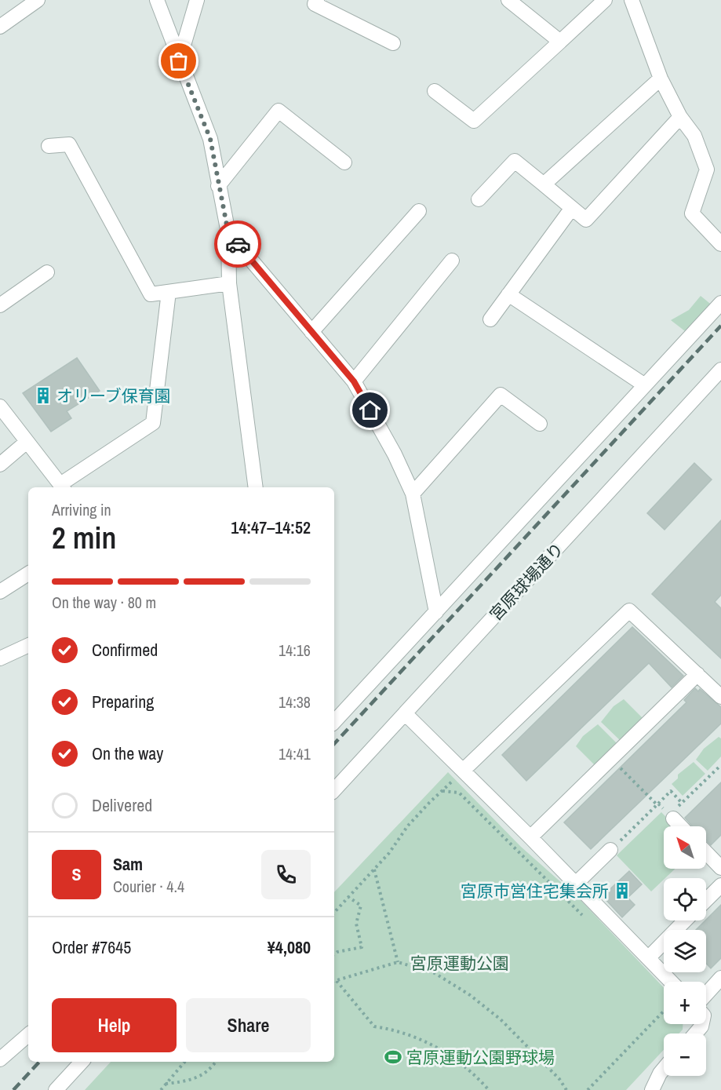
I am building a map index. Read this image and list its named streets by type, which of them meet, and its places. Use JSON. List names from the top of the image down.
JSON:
{
  "streets": {
    "street": ["宮原球場通り"]
  },
  "parks": ["宮原運動公園"],
  "places": {
    "building": ["オリーブ保育園", "宮原市営住宅集会所"],
    "sports": ["宮原運動公園野球場"]
  },
  "north": "top left",
  "page": {
    "heading": ["2 min", "Arriving in", "14:47–14:52"],
    "panel": [
      "Sam",
      "Courier · 4.4",
      "Order #7645",
      "¥4,080"
    ],
    "bar": "On the way · 80 m",
    "list": [
      ["Confirmed", "14:16"],
      ["Preparing", "14:38"],
      ["On the way", "14:41"],
      "Delivered"
    ],
    "map_buttons": ["+", "−"],
    "round": "S",
    "buttons": ["Help", "Share"]
  }
}
